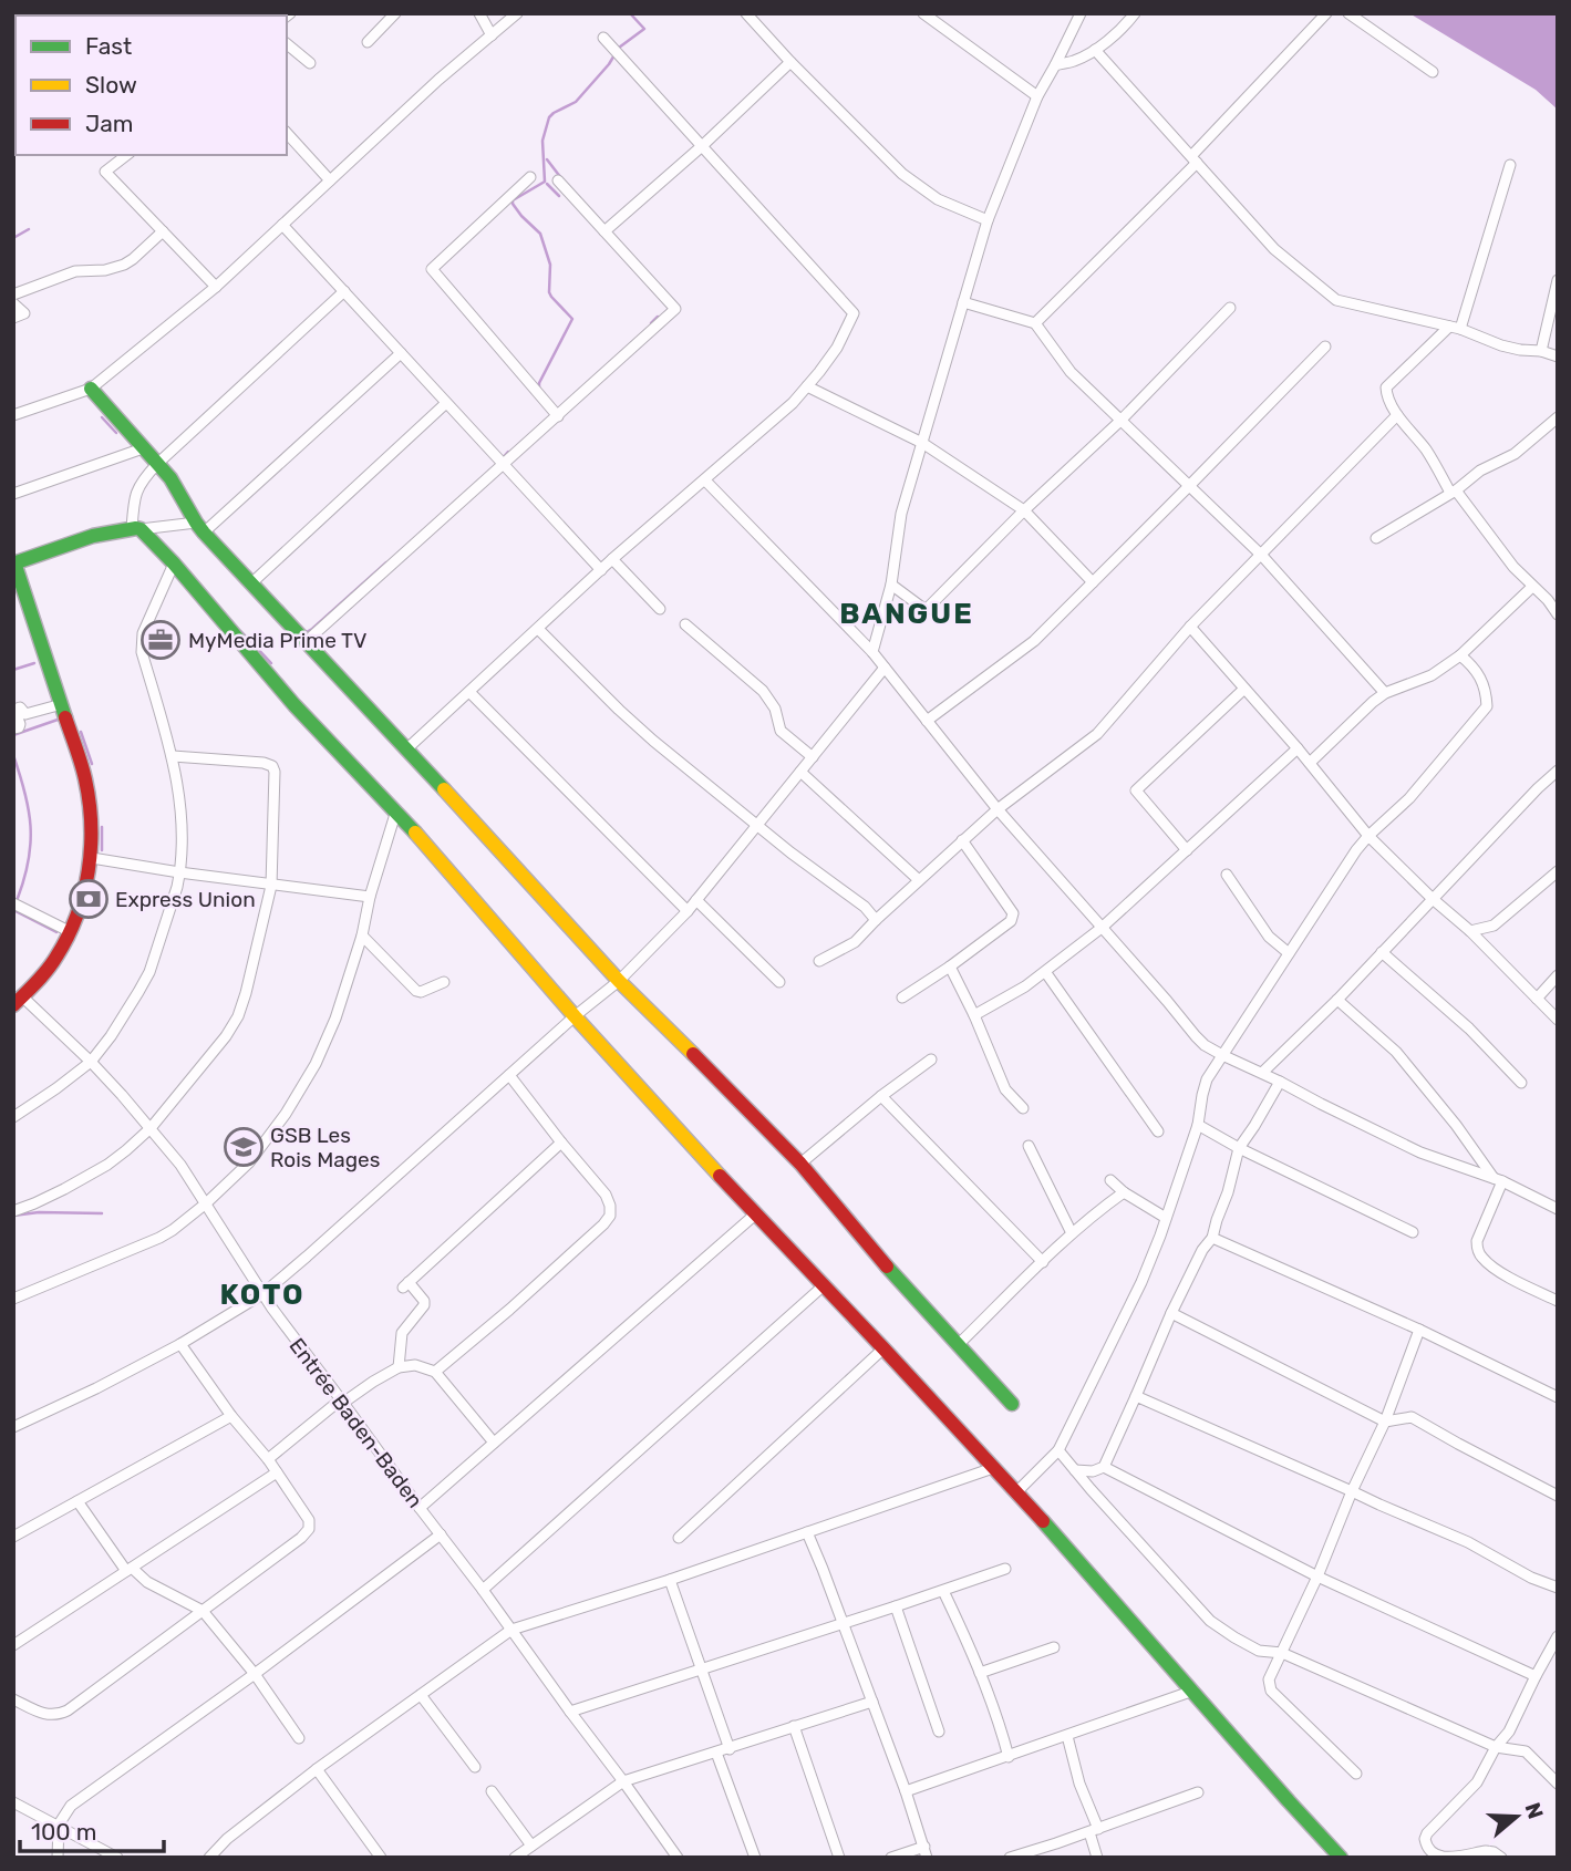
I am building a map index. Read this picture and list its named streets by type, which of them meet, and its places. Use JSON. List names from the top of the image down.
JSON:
{
  "streets": {
    "street": ["Entrée Baden-Baden"]
  },
  "districts": ["BANGUE", "KOTO"],
  "places": {
    "office": ["MyMedia Prime TV"],
    "bank": ["Express Union"],
    "school or university": ["GSB Les Rois Mages"]
  },
  "legend": ["Fast", "Slow", "Jam"],
  "scale_bar": "100 m",
  "north": "right"
}
